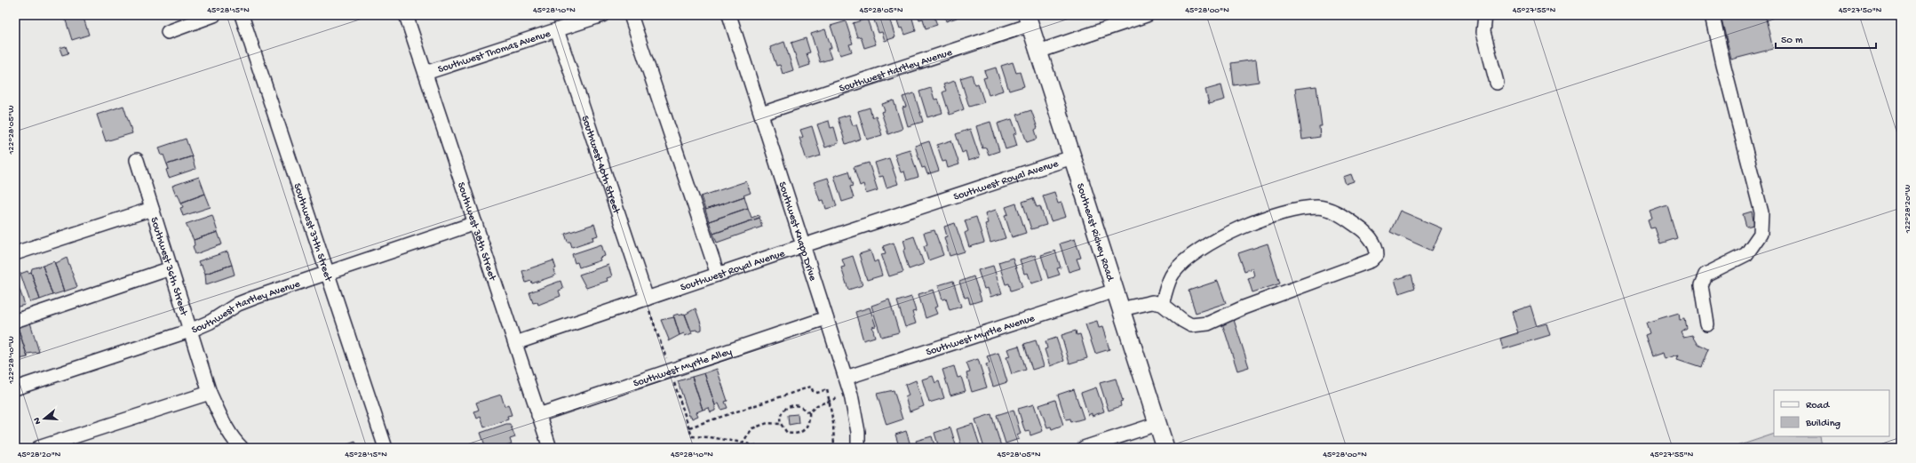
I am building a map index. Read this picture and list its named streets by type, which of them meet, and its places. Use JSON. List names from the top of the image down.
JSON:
{
  "streets": {
    "main road": ["Southeast Richey Road"],
    "street": [
      "Southwest Thomas Avenue",
      "Southwest Hartley Avenue",
      "Southwest 40th Street",
      "Southwest Royal Avenue",
      "Southwest Knapp Drive",
      "Southwest 37th Street",
      "Southwest 38th Street",
      "Southwest 36th Street",
      "Southwest Myrtle Avenue",
      "Southwest Myrtle Alley"
    ]
  },
  "crossings": [
    ["Southwest Thomas Avenue", "Southwest 40th Street"],
    ["Southwest Thomas Avenue", "Southwest 38th Street"],
    ["Southwest Hartley Avenue", "Southwest Knapp Drive"],
    ["Southwest Hartley Avenue", "Southwest 37th Street"],
    ["Southwest Hartley Avenue", "Southwest 38th Street"],
    ["Southwest Hartley Avenue", "Southeast Richey Road"],
    ["Southwest Hartley Avenue", "Southwest 36th Street"],
    ["Southwest 40th Street", "Southwest Royal Avenue"],
    ["Southwest Royal Avenue", "Southwest Knapp Drive"],
    ["Southwest Royal Avenue", "Southwest 38th Street"],
    ["Southwest Royal Avenue", "Southeast Richey Road"],
    ["Southwest Knapp Drive", "Southwest Myrtle Avenue"],
    ["Southwest Knapp Drive", "Southwest Myrtle Alley"],
    ["Southwest 38th Street", "Southwest Myrtle Alley"],
    ["Southeast Richey Road", "Southwest Myrtle Avenue"]
  ],
  "legend": ["Road", "Building"],
  "scale_bar": "50 m",
  "north": "left",
  "coordinates": [
    "45°28'15\"N",
    "45°28'10\"N",
    "45°28'05\"N",
    "45°28'00\"N",
    "45°27'55\"N",
    "45°27'50\"N",
    "122°28'05\"W",
    "122°28'20\"W",
    "122°28'10\"W",
    "45°28'20\"N"
  ]
}
